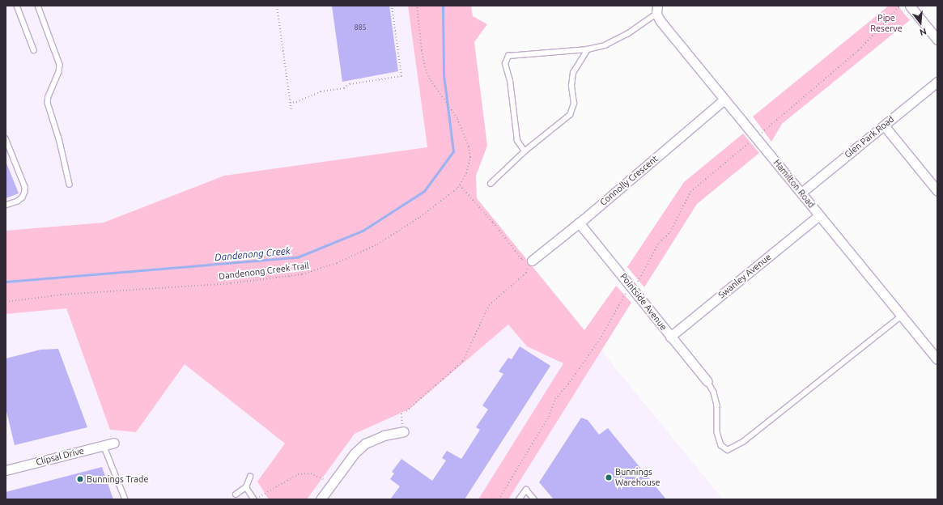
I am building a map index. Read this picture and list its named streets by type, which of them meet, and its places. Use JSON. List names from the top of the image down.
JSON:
{
  "streets": {
    "street": [
      "Glen Park Road",
      "Connolly Crescent",
      "Hamilton Road",
      "Swanley Avenue",
      "Pointside Avenue",
      "Clipsal Drive"
    ],
    "path": ["Dandenong Creek Trail"]
  },
  "crossings": [
    ["Glen Park Road", "Hamilton Road"],
    ["Connolly Crescent", "Hamilton Road"],
    ["Connolly Crescent", "Pointside Avenue"],
    ["Hamilton Road", "Swanley Avenue"],
    ["Swanley Avenue", "Pointside Avenue"]
  ],
  "water": ["Dandenong Creek"],
  "parks": ["Pipe Reserve"],
  "places": ["Bunnings Warehouse", "Bunnings Trade"],
  "house_numbers": ["885"],
  "north": "bottom"
}
